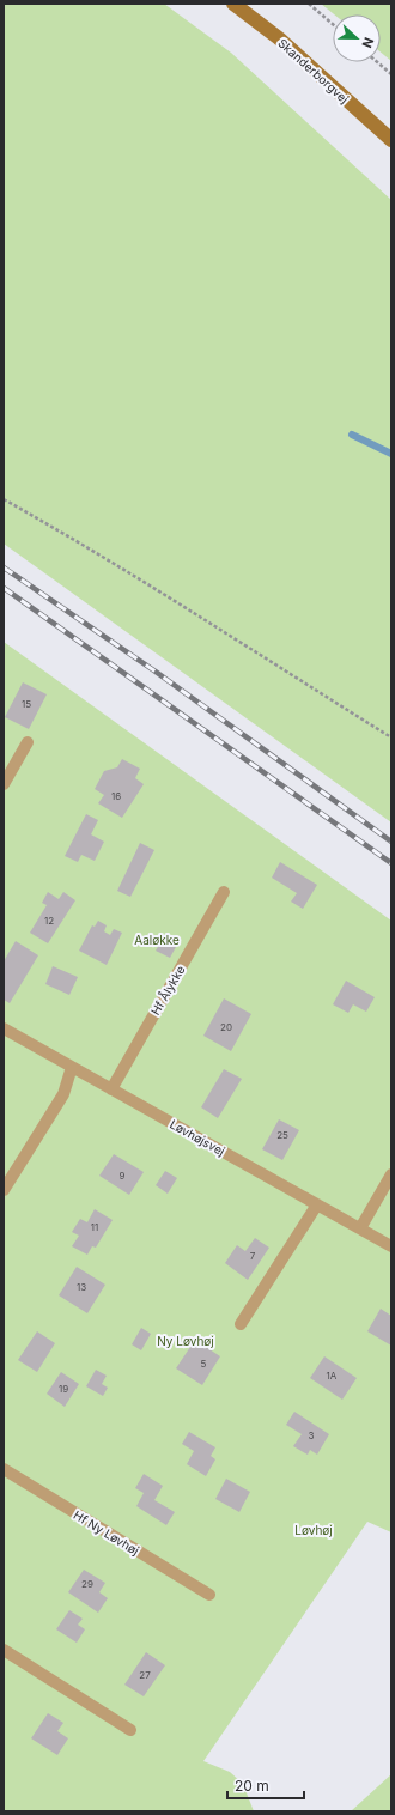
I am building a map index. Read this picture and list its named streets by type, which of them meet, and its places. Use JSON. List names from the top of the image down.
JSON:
{
  "streets": {
    "main road": ["Skanderborgvej"],
    "lane": ["Hf Ålykke", "Løvhøjsvej", "Hf Ny Løvhøj"]
  },
  "crossings": [
    ["Hf Ålykke", "Løvhøjsvej"]
  ],
  "parks": ["Aaløkke", "Ny Løvhøj", "Løvhøj"],
  "house_numbers": [
    "15",
    "16",
    "12",
    "20",
    "25",
    "9",
    "11",
    "7",
    "13",
    "5",
    "1A",
    "19",
    "3",
    "29",
    "27"
  ],
  "scale_bar": "20 m",
  "north": "right"
}
